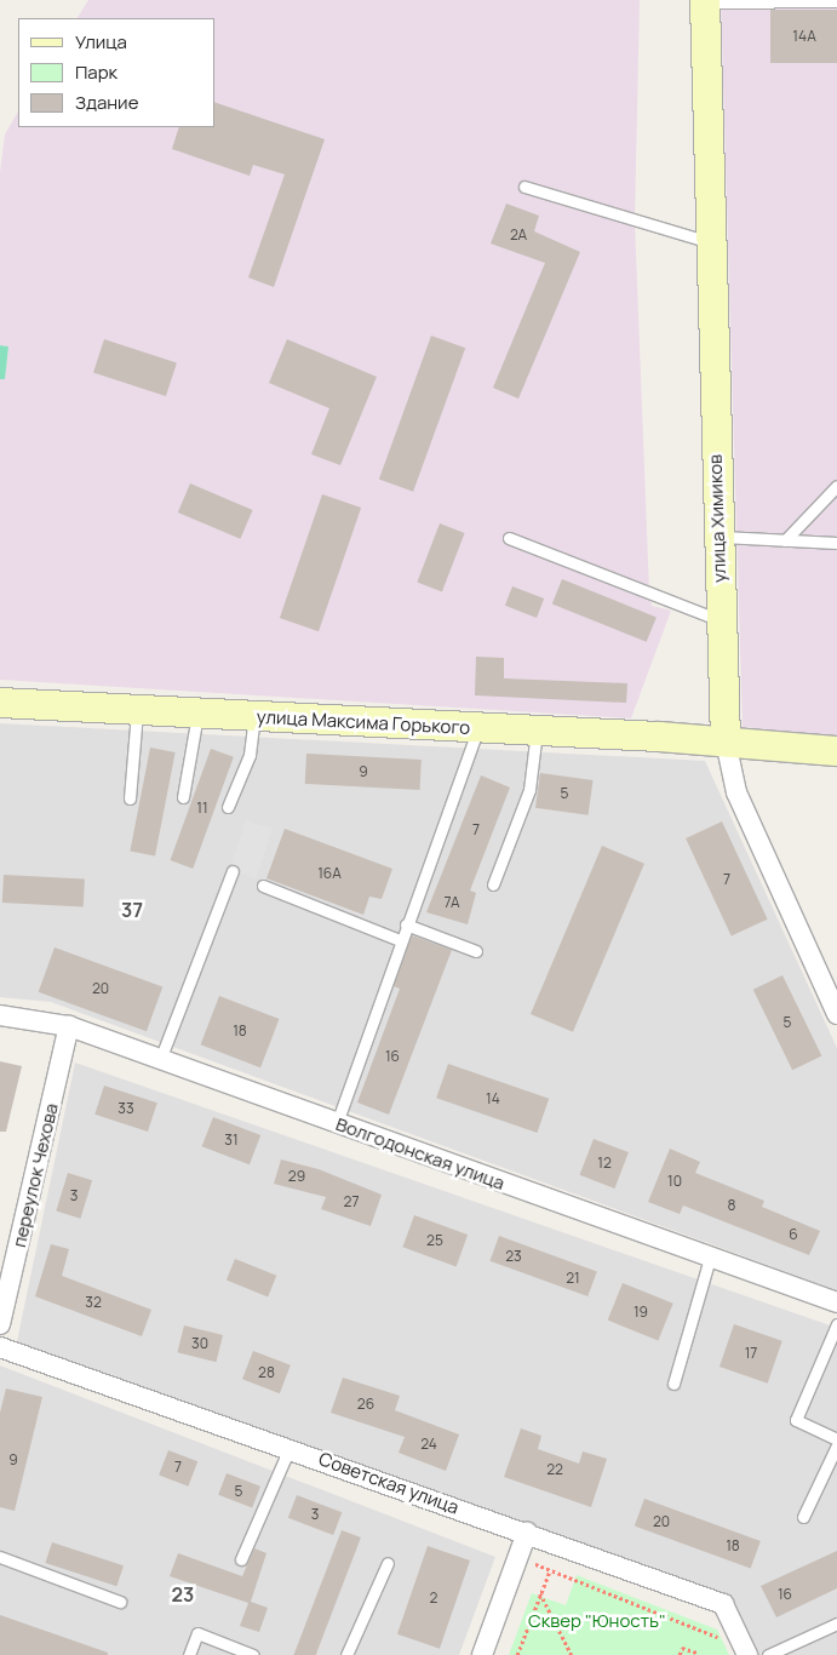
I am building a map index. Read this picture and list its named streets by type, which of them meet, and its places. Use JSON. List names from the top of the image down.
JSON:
{
  "streets": {
    "main road": ["улица Химиков", "улица Максима Горького"],
    "street": ["Волгодонская улица", "переулок Чехова", "Советская улица"]
  },
  "crossings": [
    ["улица Химиков", "улица Максима Горького"],
    ["Волгодонская улица", "переулок Чехова"]
  ],
  "districts": ["37", "23"],
  "parks": ["Сквер \"Юность\""],
  "house_numbers": [
    "14А",
    "2А",
    "9",
    "5",
    "11",
    "7",
    "16А",
    "7",
    "7А",
    "20",
    "5",
    "18",
    "16",
    "14",
    "33",
    "31",
    "12",
    "29",
    "10",
    "3",
    "27",
    "8",
    "6",
    "25",
    "23",
    "21",
    "32",
    "19",
    "30",
    "17",
    "28",
    "26",
    "24",
    "9",
    "7",
    "22",
    "5",
    "3",
    "20",
    "18",
    "16",
    "2"
  ],
  "legend": ["Улица", "Парк", "Здание"]
}
